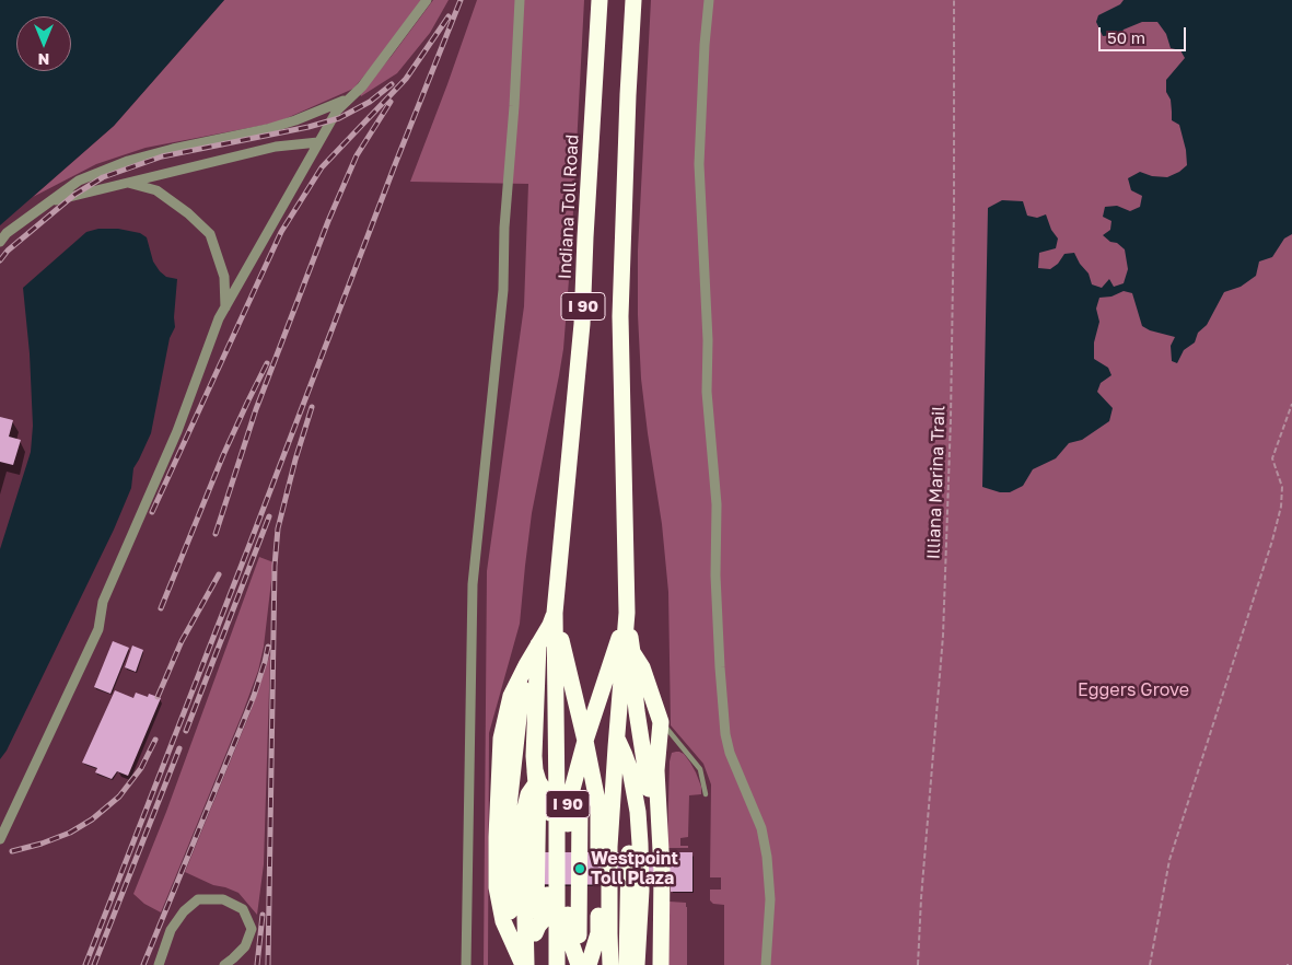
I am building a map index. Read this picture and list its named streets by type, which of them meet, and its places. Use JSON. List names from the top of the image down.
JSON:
{
  "streets": {
    "highway": ["Indiana Toll Road", "I 90"],
    "path": ["Illiana Marina Trail"]
  },
  "crossings": [
    ["Indiana Toll Road", "I 90"]
  ],
  "parks": ["Eggers Grove"],
  "places": ["Westpoint Toll Plaza"],
  "scale_bar": "50 m",
  "north": "bottom"
}
